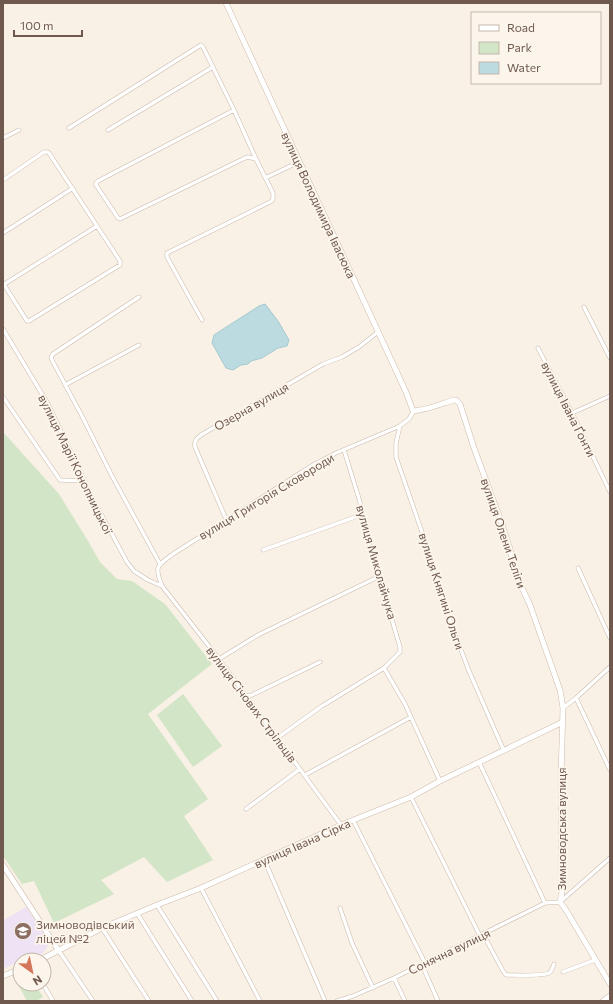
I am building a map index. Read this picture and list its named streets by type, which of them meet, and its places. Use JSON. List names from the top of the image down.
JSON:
{
  "streets": {
    "street": [
      "вулиця Володимира Івасюка",
      "Озерна вулиця",
      "вулиця Івана Ґонти",
      "вулиця Марії Конопницької",
      "вулиця Григорія Сковороди",
      "вулиця Олени Теліги",
      "вулиця Миколайчука",
      "вулиця Княгині Ольги",
      "вулиця Січових Стрільців",
      "Зимноводська вулиця",
      "вулиця Івана Сірка",
      "Сонячна вулиця"
    ]
  },
  "crossings": [
    ["вулиця Володимира Івасюка", "Озерна вулиця"],
    ["вулиця Володимира Івасюка", "вулиця Григорія Сковороди"],
    ["вулиця Володимира Івасюка", "вулиця Олени Теліги"],
    ["Озерна вулиця", "вулиця Григорія Сковороди"],
    ["вулиця Марії Конопницької", "вулиця Січових Стрільців"],
    ["вулиця Григорія Сковороди", "вулиця Олени Теліги"],
    ["вулиця Григорія Сковороди", "вулиця Миколайчука"],
    ["вулиця Григорія Сковороди", "вулиця Княгині Ольги"],
    ["вулиця Олени Теліги", "Зимноводська вулиця"],
    ["вулиця Миколайчука", "вулиця Січових Стрільців"],
    ["вулиця Княгині Ольги", "вулиця Івана Сірка"],
    ["вулиця Січових Стрільців", "вулиця Івана Сірка"],
    ["Зимноводська вулиця", "вулиця Івана Сірка"],
    ["Зимноводська вулиця", "Сонячна вулиця"]
  ],
  "places": {
    "school or university": ["Зимноводівський ліцей №2"]
  },
  "legend": ["Road", "Park", "Water"],
  "scale_bar": "100 m",
  "north": "bottom right"
}
